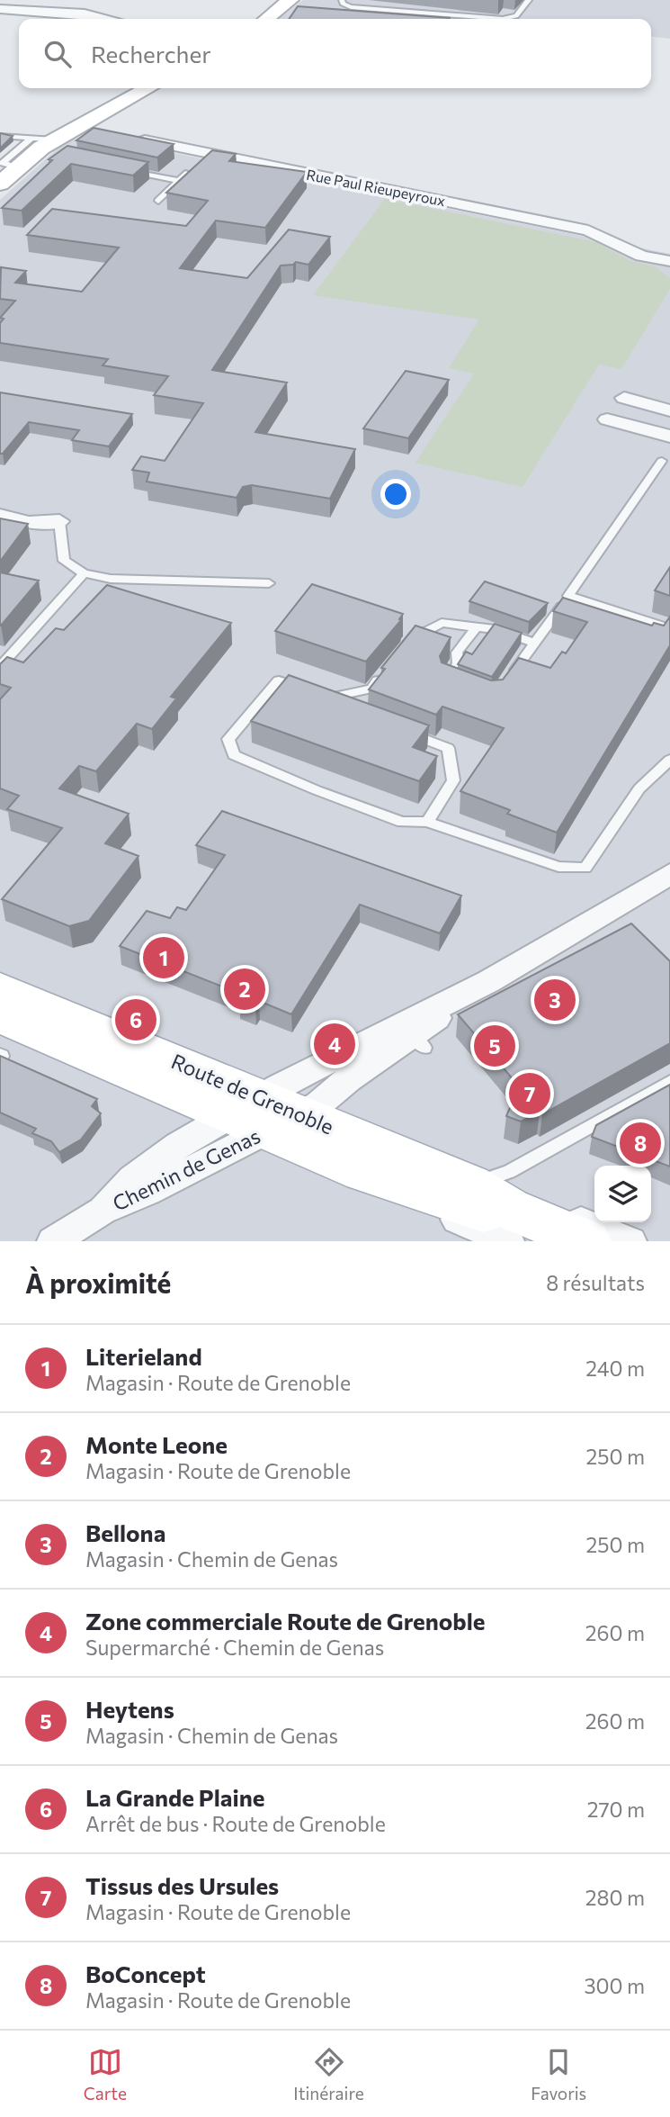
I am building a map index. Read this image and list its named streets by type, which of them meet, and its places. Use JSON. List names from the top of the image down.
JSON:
{
  "streets": {
    "main road": ["Route de Grenoble"],
    "street": ["Rue Paul Rieupeyroux", "Chemin de Genas"]
  },
  "crossings": [
    ["Route de Grenoble", "Chemin de Genas"]
  ],
  "page": {
    "search": "Rechercher",
    "pins": [
      "1",
      "2",
      "3",
      "6",
      "4",
      "5",
      "7",
      "8"
    ],
    "heading": ["À proximité", "8 résultats"],
    "list": [
      {
        "mark": "1",
        "name": "Literieland",
        "note": "Magasin · Route de Grenoble",
        "value": "240 m"
      },
      {
        "mark": "2",
        "name": "Monte Leone",
        "note": "Magasin · Route de Grenoble",
        "value": "250 m"
      },
      {
        "mark": "3",
        "name": "Bellona",
        "note": "Magasin · Chemin de Genas",
        "value": "250 m"
      },
      {
        "mark": "4",
        "name": "Zone commerciale Route de Grenoble",
        "note": "Supermarché · Chemin de Genas",
        "value": "260 m"
      },
      {
        "mark": "5",
        "name": "Heytens",
        "note": "Magasin · Chemin de Genas",
        "value": "260 m"
      },
      {
        "mark": "6",
        "name": "La Grande Plaine",
        "note": "Arrêt de bus · Route de Grenoble",
        "value": "270 m"
      },
      {
        "mark": "7",
        "name": "Tissus des Ursules",
        "note": "Magasin · Route de Grenoble",
        "value": "280 m"
      },
      {
        "mark": "8",
        "name": "BoConcept",
        "note": "Magasin · Route de Grenoble",
        "value": "300 m"
      }
    ],
    "nav": ["Carte", "Itinéraire", "Favoris"]
  }
}
